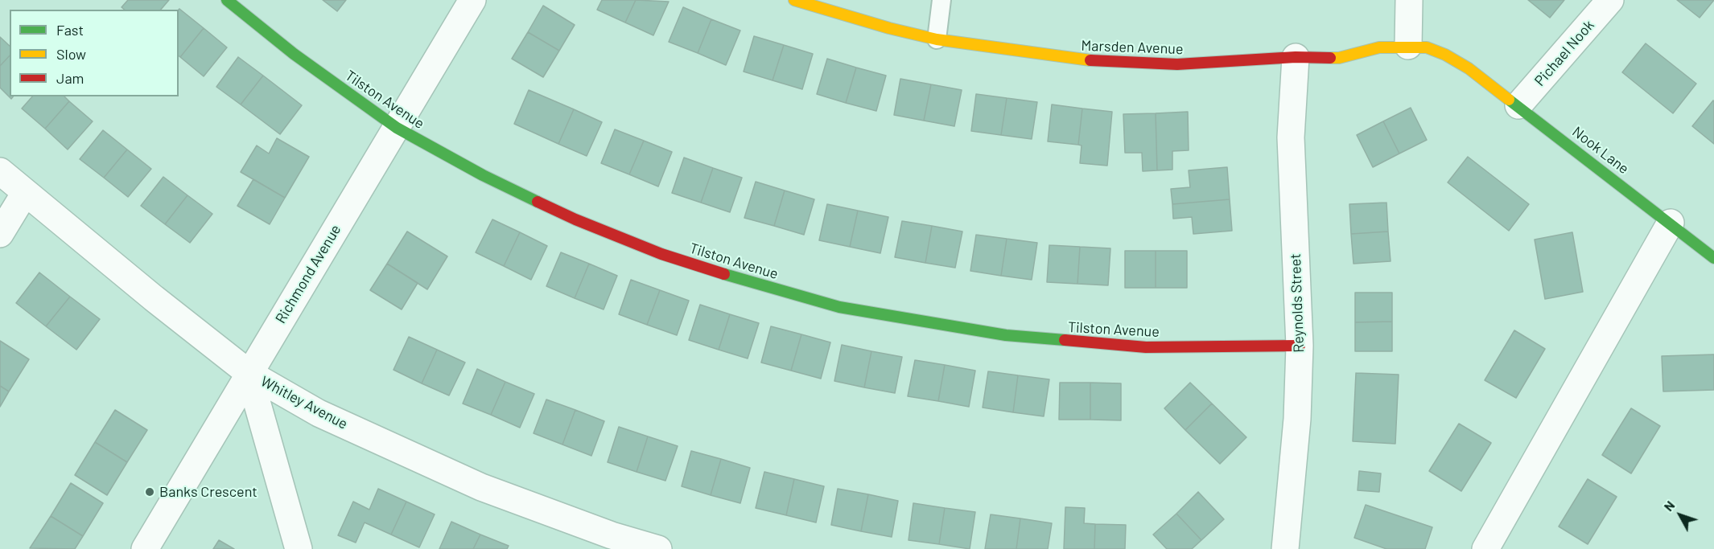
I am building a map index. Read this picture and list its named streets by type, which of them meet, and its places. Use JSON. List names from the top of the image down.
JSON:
{
  "streets": {
    "street": [
      "Marsden Avenue",
      "Pichael Nook",
      "Tilston Avenue",
      "Nook Lane",
      "Richmond Avenue",
      "Reynolds Street",
      "Whitley Avenue"
    ]
  },
  "crossings": [
    ["Marsden Avenue", "Nook Lane"],
    ["Marsden Avenue", "Reynolds Street"],
    ["Pichael Nook", "Nook Lane"],
    ["Tilston Avenue", "Richmond Avenue"],
    ["Tilston Avenue", "Reynolds Street"],
    ["Richmond Avenue", "Whitley Avenue"]
  ],
  "places": ["Banks Crescent"],
  "legend": ["Fast", "Slow", "Jam"],
  "north": "top left"
}
